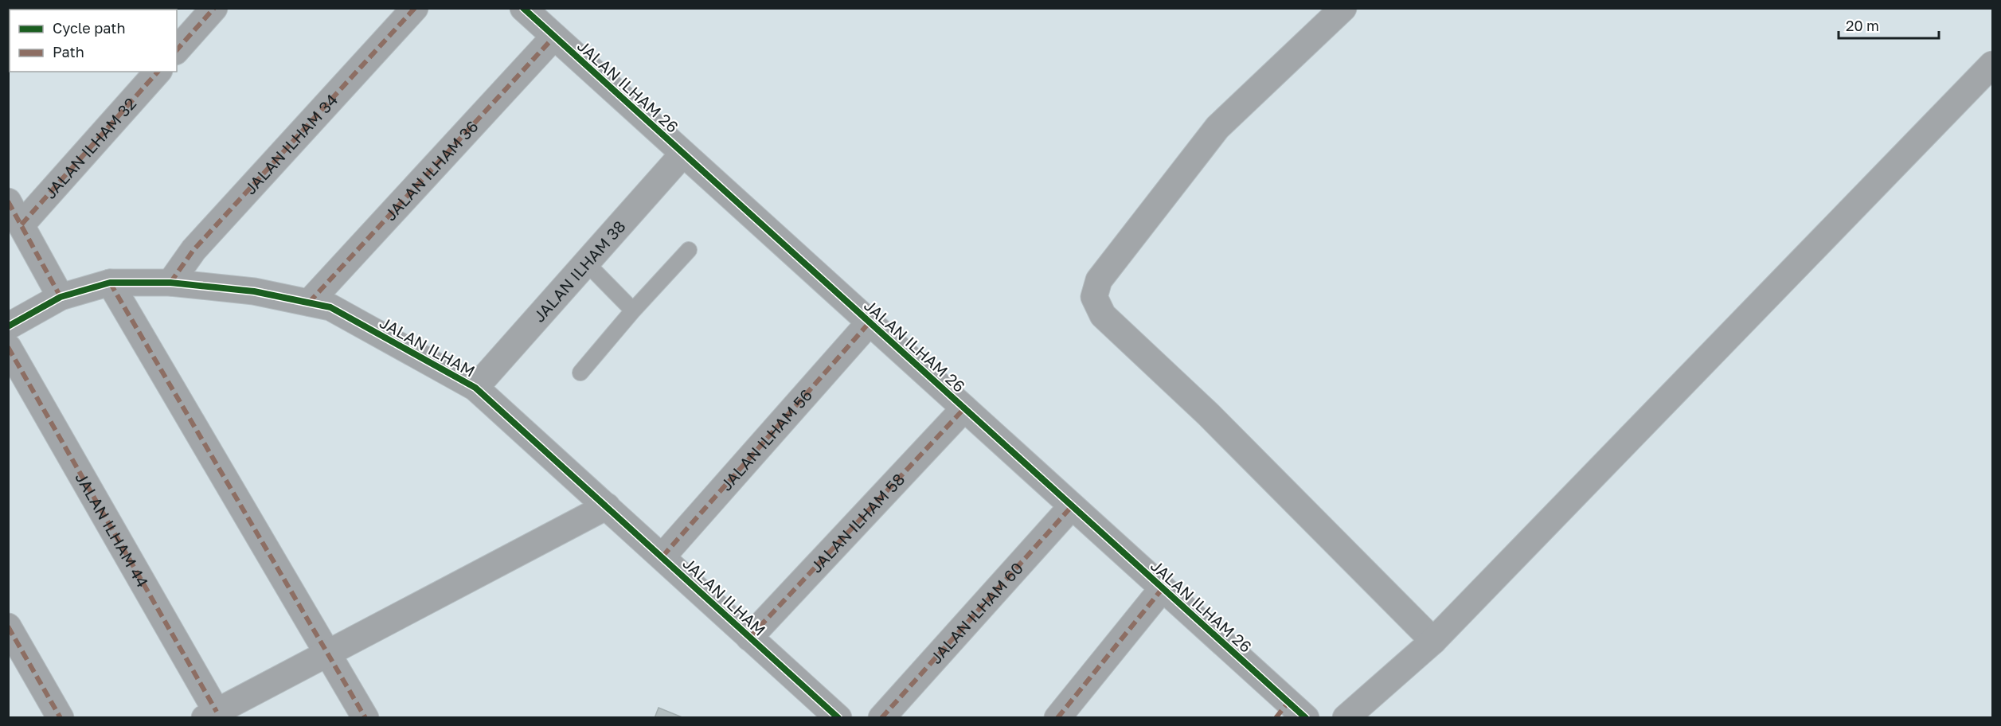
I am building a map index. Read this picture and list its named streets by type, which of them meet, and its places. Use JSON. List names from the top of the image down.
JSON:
{
  "streets": {
    "street": [
      "JALAN ILHAM 26",
      "JALAN ILHAM 34",
      "JALAN ILHAM 32",
      "JALAN ILHAM 36",
      "JALAN ILHAM 38",
      "JALAN ILHAM",
      "JALAN ILHAM 56",
      "JALAN ILHAM 58",
      "JALAN ILHAM 44",
      "JALAN ILHAM 60"
    ]
  },
  "crossings": [
    ["JALAN ILHAM 26", "JALAN ILHAM 36"],
    ["JALAN ILHAM 26", "JALAN ILHAM 38"],
    ["JALAN ILHAM 26", "JALAN ILHAM 56"],
    ["JALAN ILHAM 26", "JALAN ILHAM 58"],
    ["JALAN ILHAM 26", "JALAN ILHAM 60"],
    ["JALAN ILHAM 34", "JALAN ILHAM"],
    ["JALAN ILHAM 36", "JALAN ILHAM"],
    ["JALAN ILHAM 38", "JALAN ILHAM"],
    ["JALAN ILHAM", "JALAN ILHAM 56"],
    ["JALAN ILHAM", "JALAN ILHAM 58"]
  ],
  "legend": ["Cycle path", "Path"],
  "scale_bar": "20 m"
}
